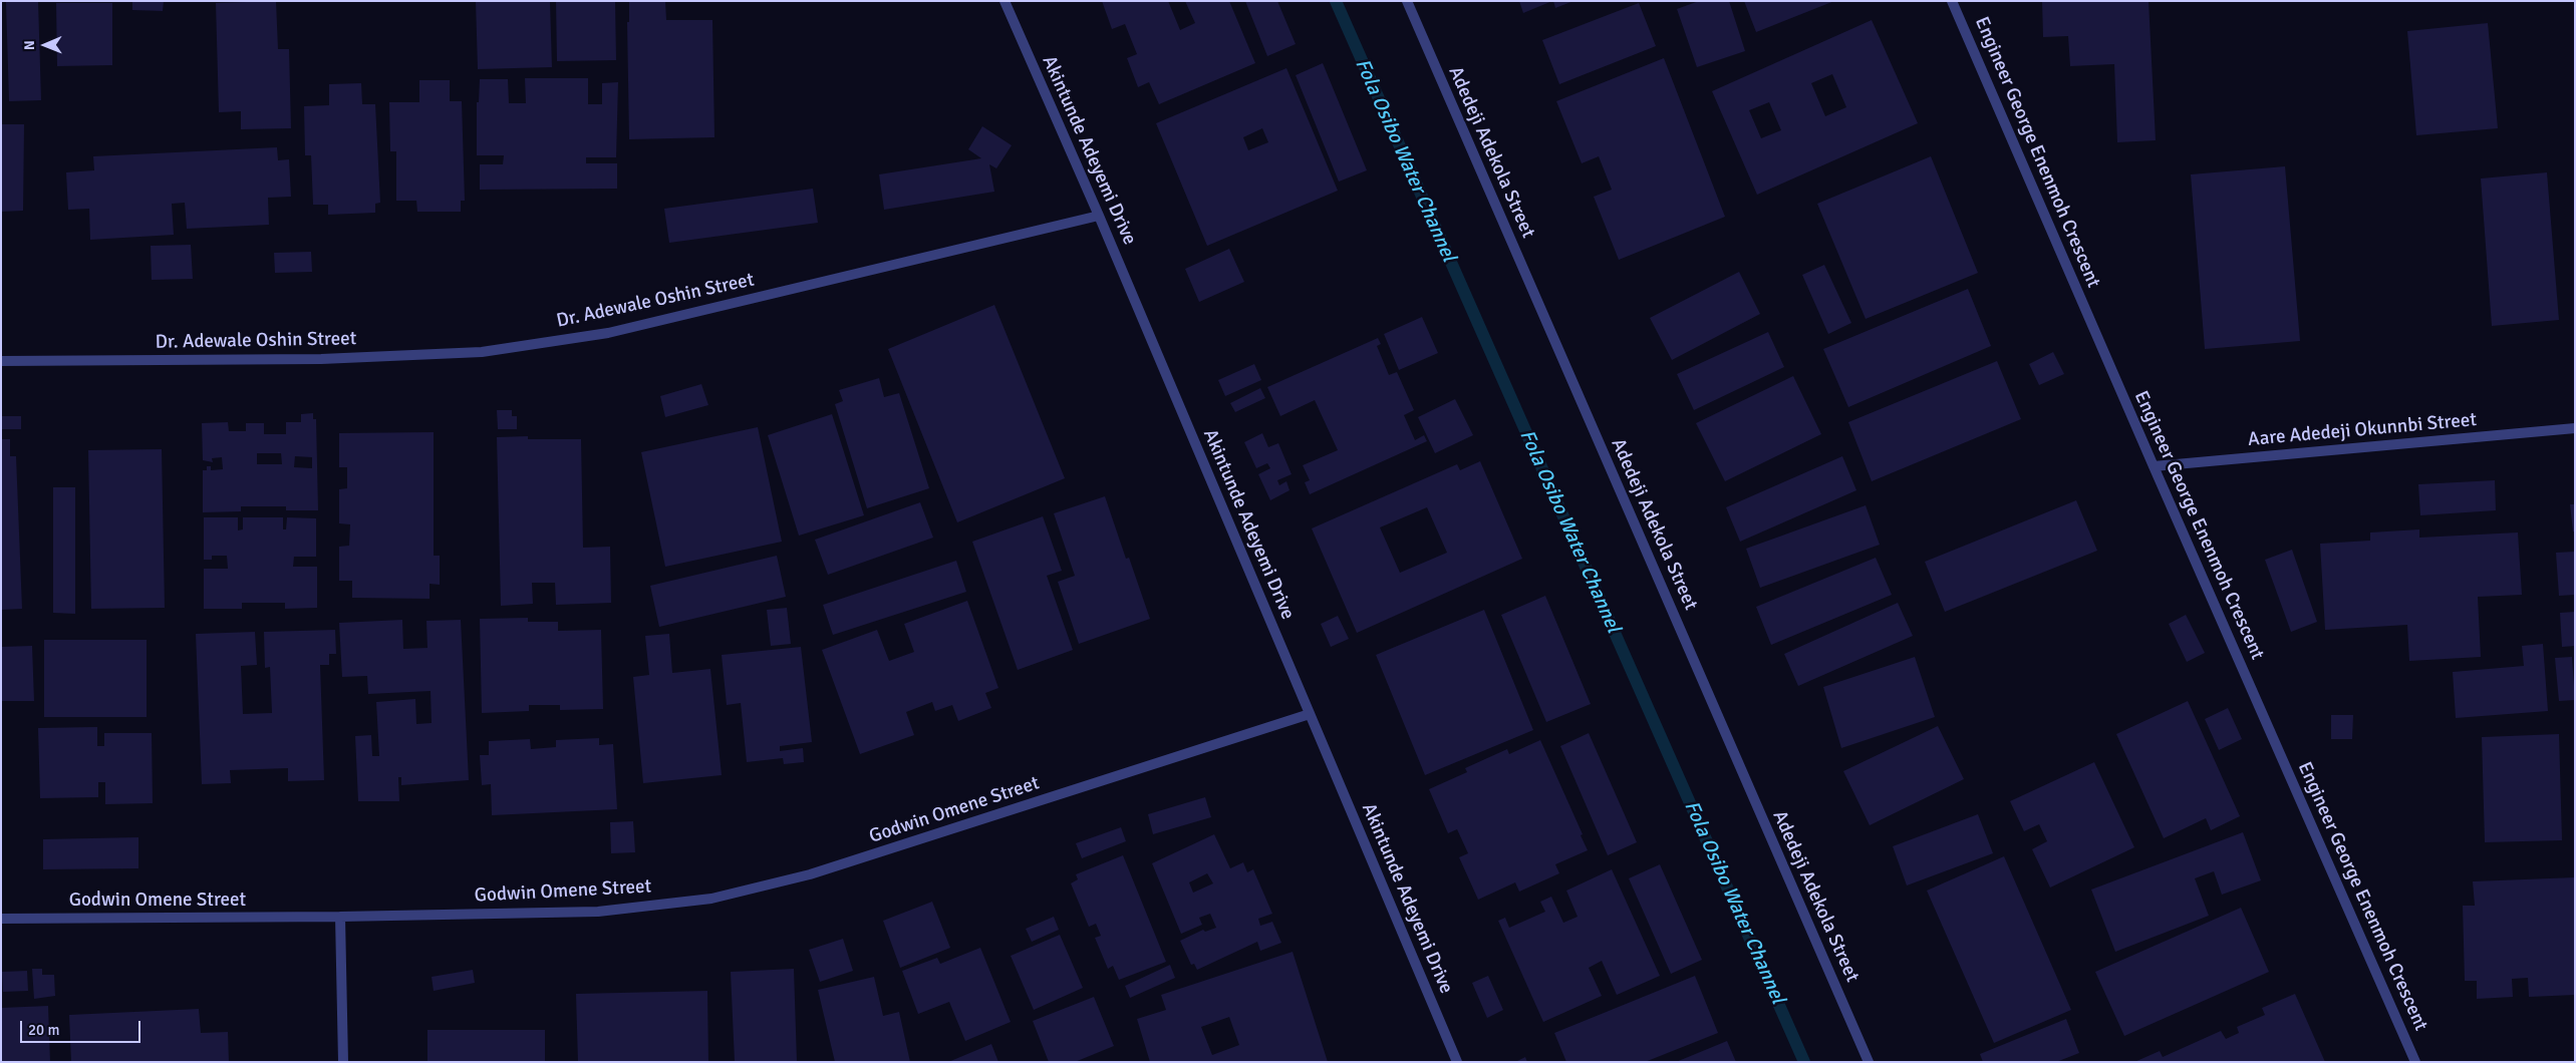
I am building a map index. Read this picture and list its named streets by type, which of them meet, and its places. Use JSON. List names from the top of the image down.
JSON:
{
  "streets": {
    "street": [
      "Akintunde Adeyemi Drive",
      "Adedeji Adekola Street",
      "Engineer George Enenmoh Crescent",
      "Dr. Adewale Oshin Street",
      "Aare Adedeji Okunnbi Street",
      "Godwin Omene Street"
    ]
  },
  "crossings": [
    ["Akintunde Adeyemi Drive", "Dr. Adewale Oshin Street"],
    ["Akintunde Adeyemi Drive", "Godwin Omene Street"],
    ["Engineer George Enenmoh Crescent", "Aare Adedeji Okunnbi Street"]
  ],
  "water": ["Fola Osibo Water Channel"],
  "scale_bar": "20 m",
  "north": "left"
}
